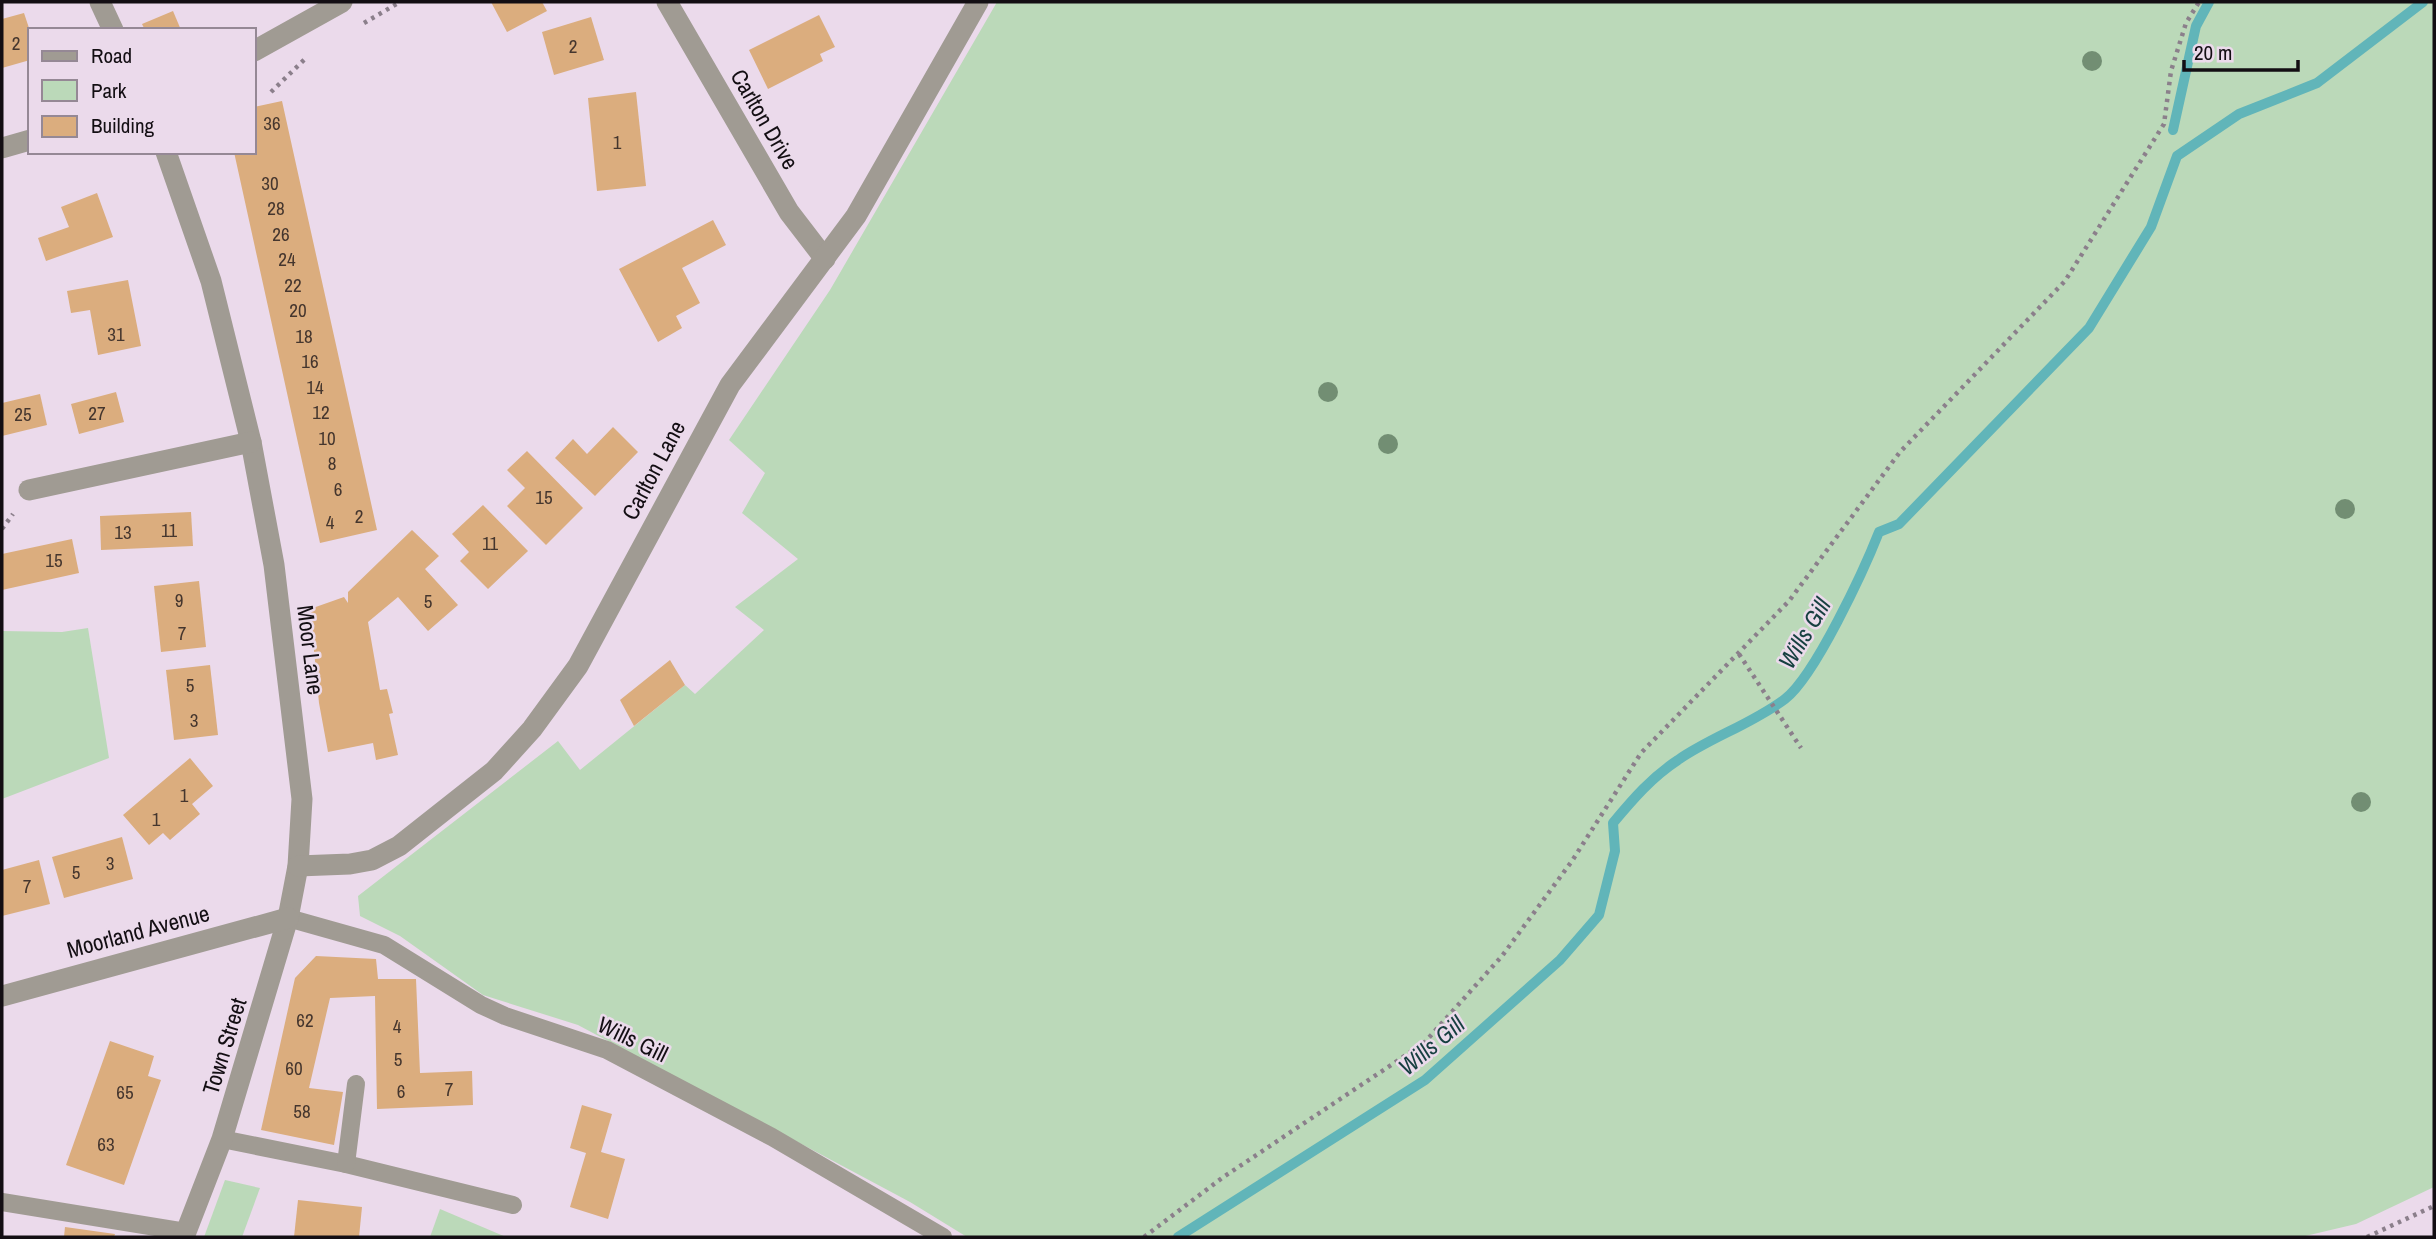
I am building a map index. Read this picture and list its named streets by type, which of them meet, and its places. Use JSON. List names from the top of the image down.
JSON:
{
  "streets": {
    "street": [
      "Carlton Drive",
      "Carlton Lane",
      "Moor Lane",
      "Moorland Avenue",
      "Town Street"
    ],
    "lane": ["Wills Gill"]
  },
  "crossings": [
    ["Carlton Drive", "Carlton Lane"],
    ["Carlton Lane", "Moor Lane"],
    ["Carlton Lane", "Town Street"],
    ["Moor Lane", "Town Street"],
    ["Moorland Avenue", "Wills Gill"],
    ["Moorland Avenue", "Town Street"],
    ["Wills Gill", "Town Street"]
  ],
  "water": ["Wills Gill"],
  "house_numbers": [
    "2",
    "2",
    "36",
    "1",
    "30",
    "28",
    "26",
    "24",
    "22",
    "20",
    "31",
    "18",
    "16",
    "14",
    "12",
    "27",
    "25",
    "10",
    "8",
    "6",
    "15",
    "2",
    "4",
    "11",
    "13",
    "11",
    "15",
    "9",
    "5",
    "7",
    "5",
    "3",
    "1",
    "1",
    "3",
    "5",
    "7",
    "62",
    "4",
    "5",
    "60",
    "7",
    "6",
    "65",
    "58",
    "63"
  ],
  "legend": ["Road", "Park", "Building"],
  "scale_bar": "20 m"
}
